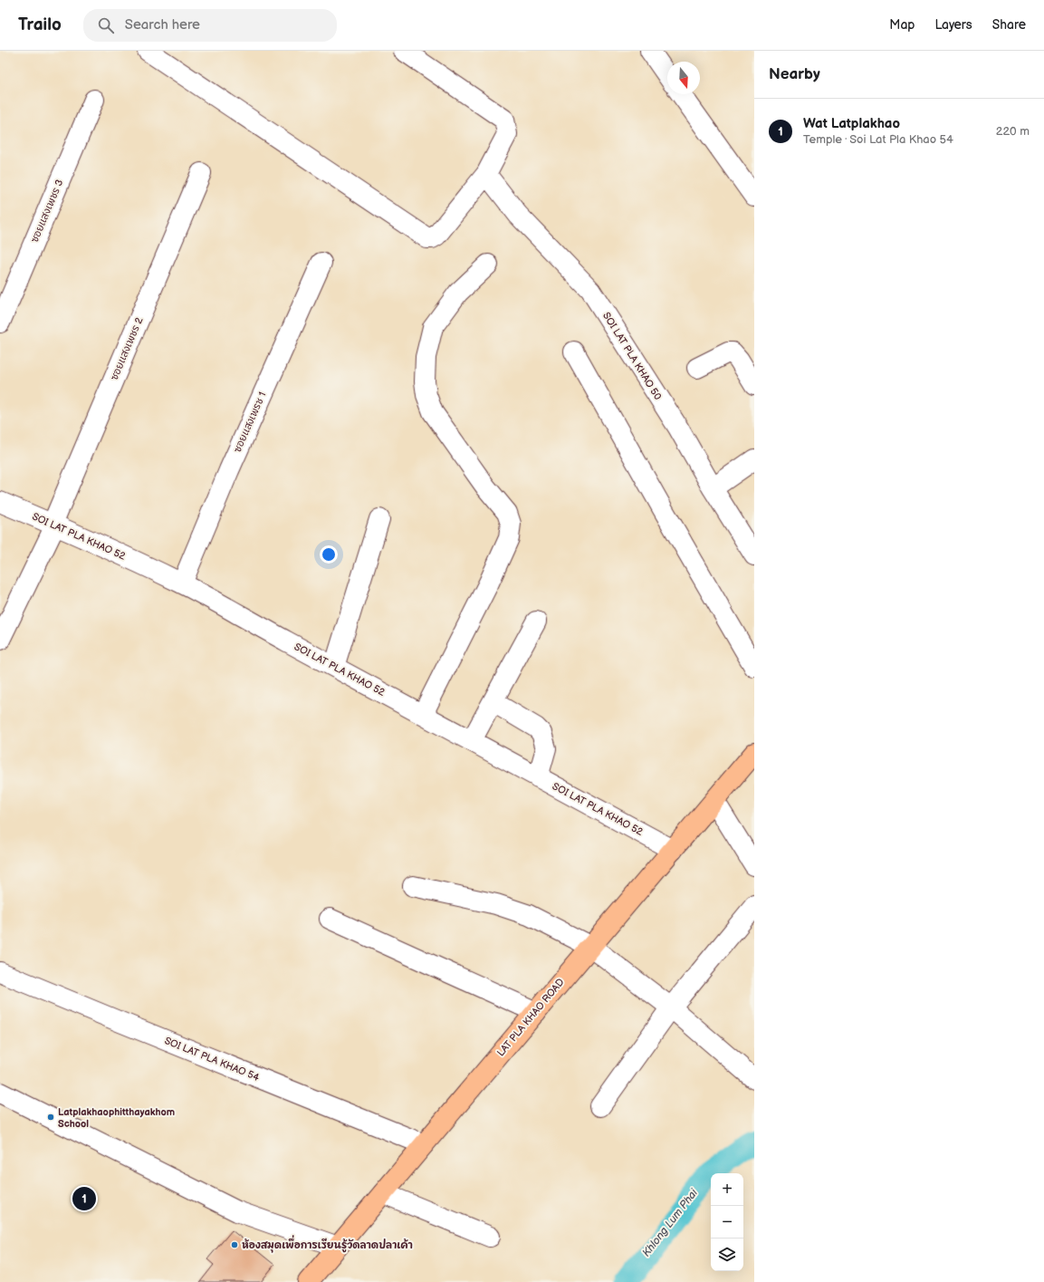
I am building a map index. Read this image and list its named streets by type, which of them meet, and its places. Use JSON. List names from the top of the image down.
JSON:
{
  "streets": {
    "main road": ["LAT PLA KHAO ROAD"],
    "street": [
      "ซอยแสงเพชร 3",
      "ซอยแสงเพชร 2",
      "SOI LAT PLA KHAO 50",
      "ซอยแสงเพรช 1",
      "SOI LAT PLA KHAO 52",
      "SOI LAT PLA KHAO 54"
    ]
  },
  "crossings": [
    ["ซอยแสงเพชร 2", "SOI LAT PLA KHAO 52"],
    ["ซอยแสงเพรช 1", "SOI LAT PLA KHAO 52"],
    ["SOI LAT PLA KHAO 52", "LAT PLA KHAO ROAD"],
    ["LAT PLA KHAO ROAD", "SOI LAT PLA KHAO 54"]
  ],
  "water": ["Khlong Lum Phai"],
  "places": ["Latplakhaophitthayakhom School", "ห้องสมุดเพื่อการเรียนรู้วัดลาดปลาเค้า"],
  "north": "bottom",
  "page": {
    "header": "Trailo",
    "search": "Search here",
    "nav": ["Map", "Layers", "Share"],
    "heading": "Nearby",
    "list": [
      {
        "mark": "1",
        "name": "Wat Latplakhao",
        "note": "Temple · Soi Lat Pla Khao 54",
        "value": "220 m"
      }
    ],
    "map_buttons": ["+", "−"],
    "pins": "1"
  }
}
